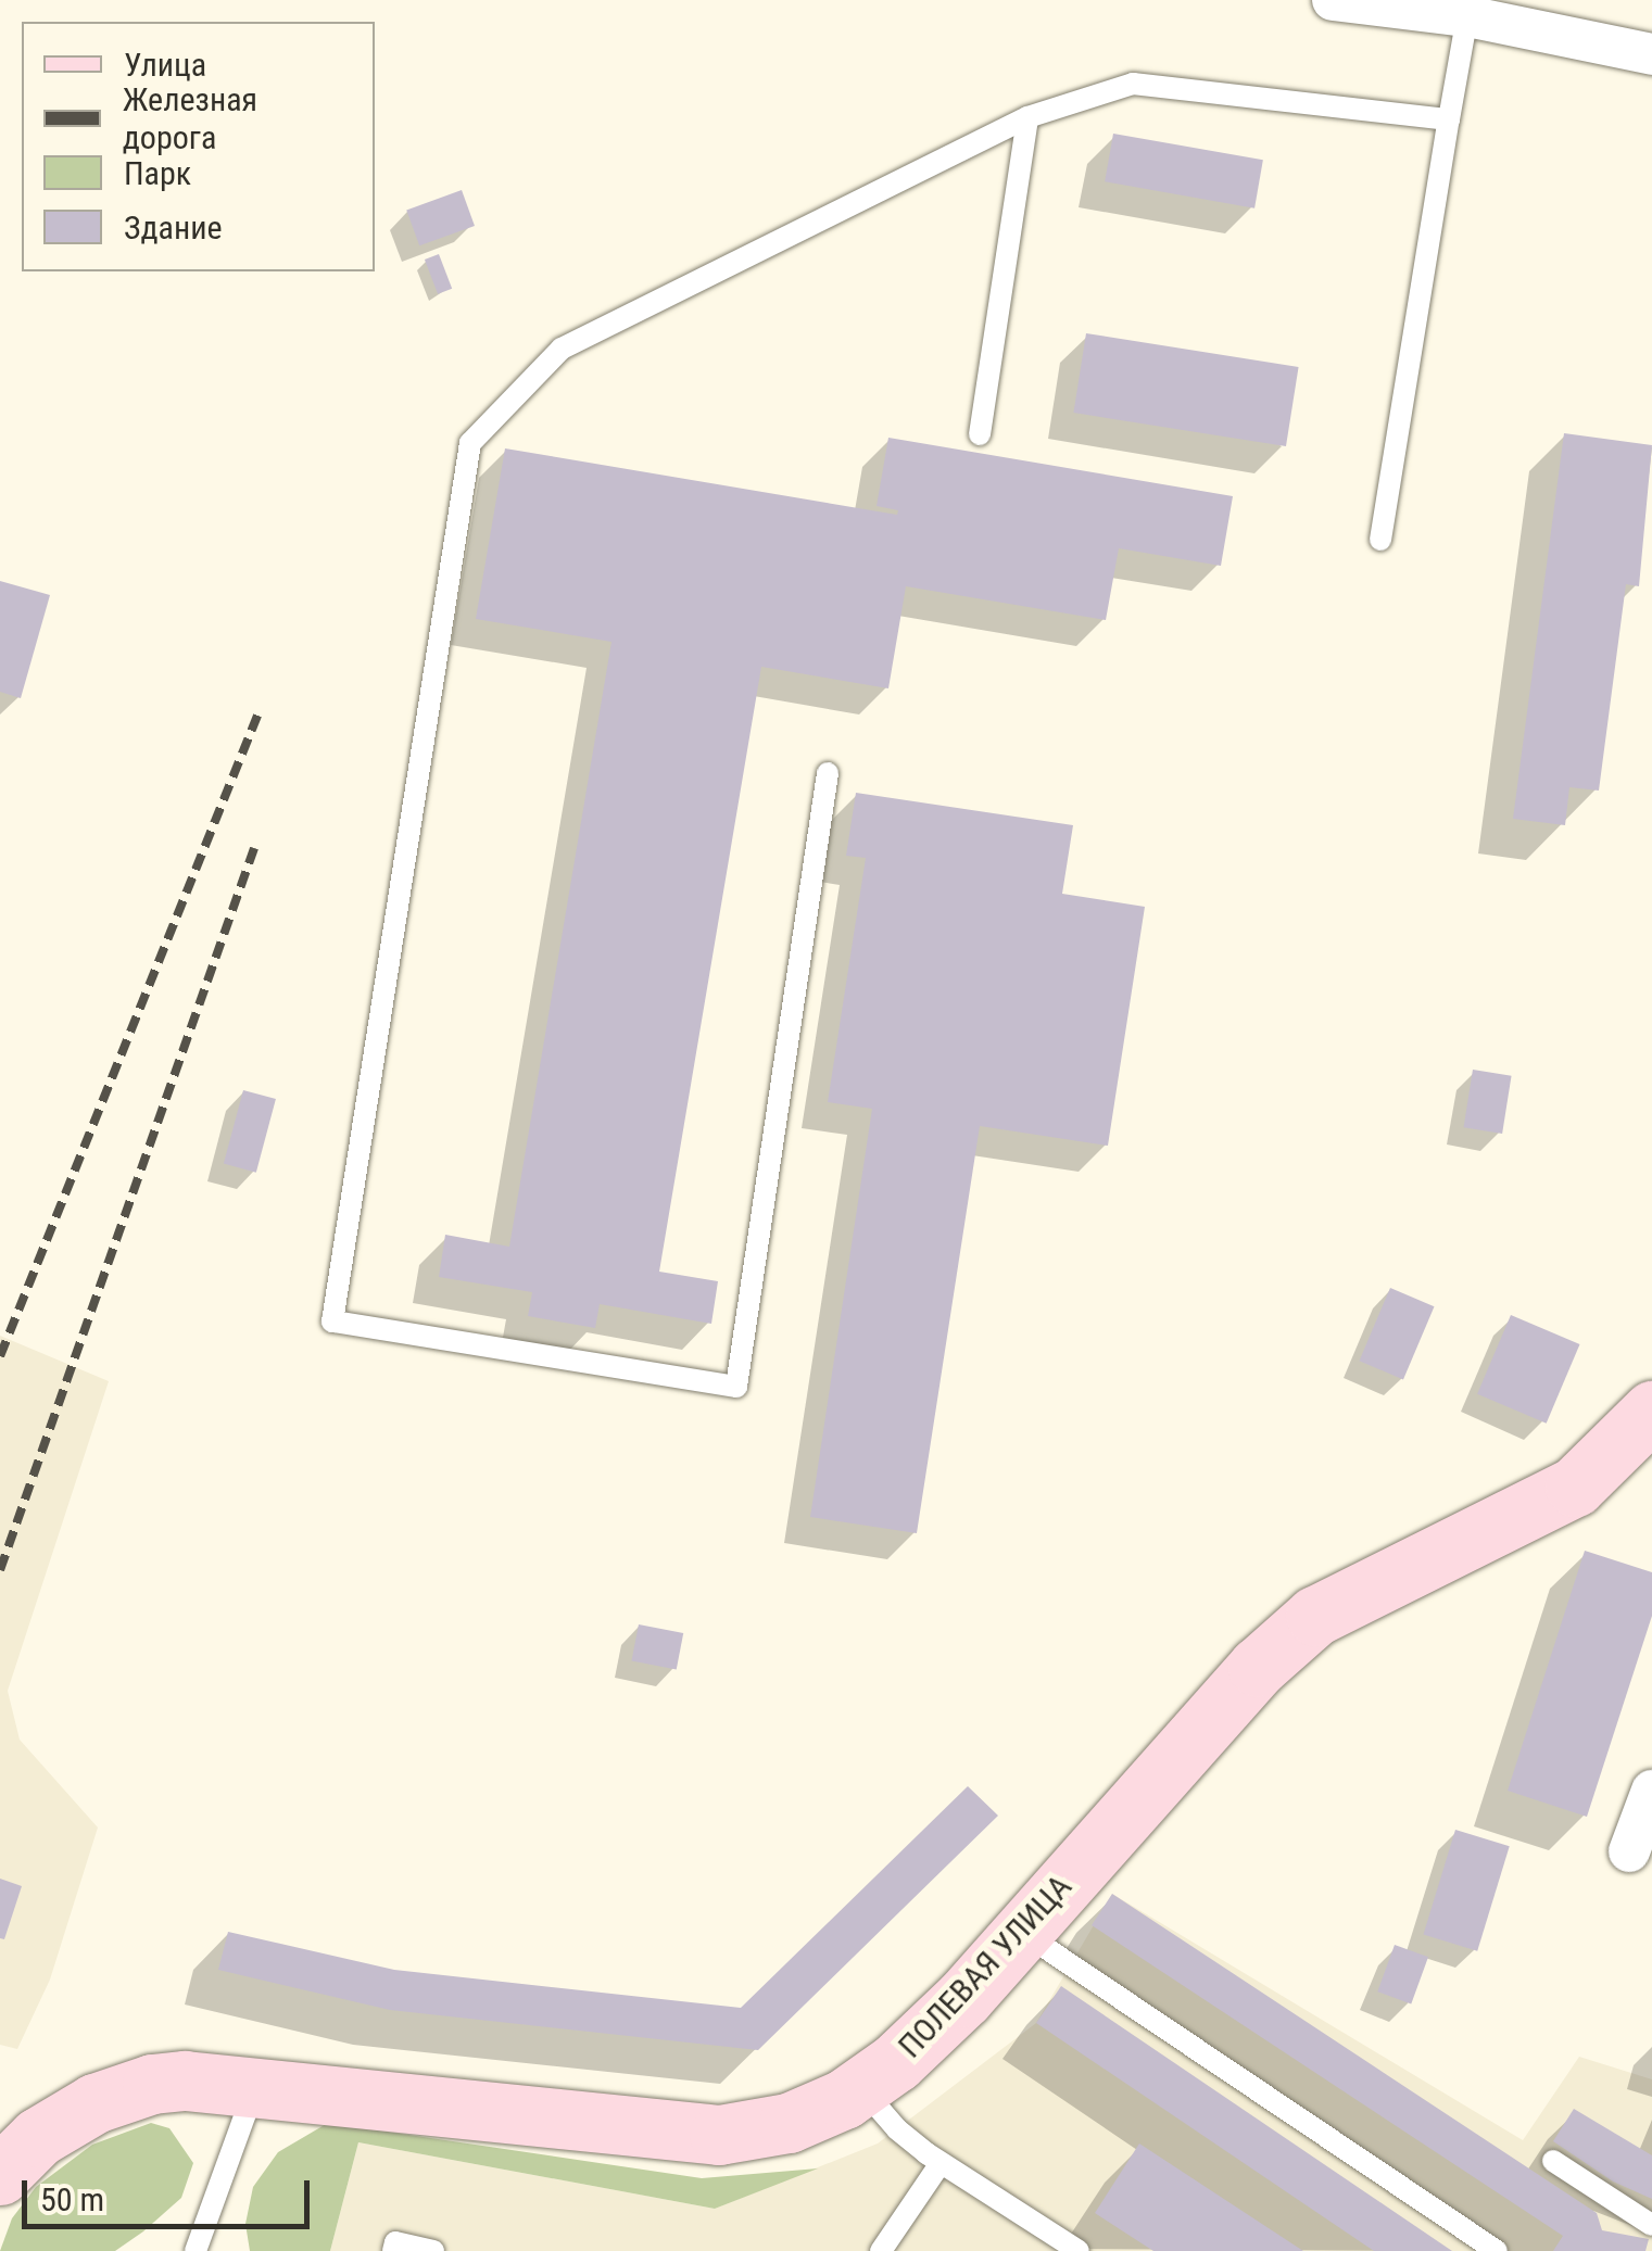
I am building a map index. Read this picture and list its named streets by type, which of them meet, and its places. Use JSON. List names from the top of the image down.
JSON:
{
  "streets": {
    "main road": ["ПОЛЕВАЯ УЛИЦА"]
  },
  "legend": [
    "Улица",
    "Железная дорога",
    "Парк",
    "Здание"
  ],
  "scale_bar": "50 m"
}
